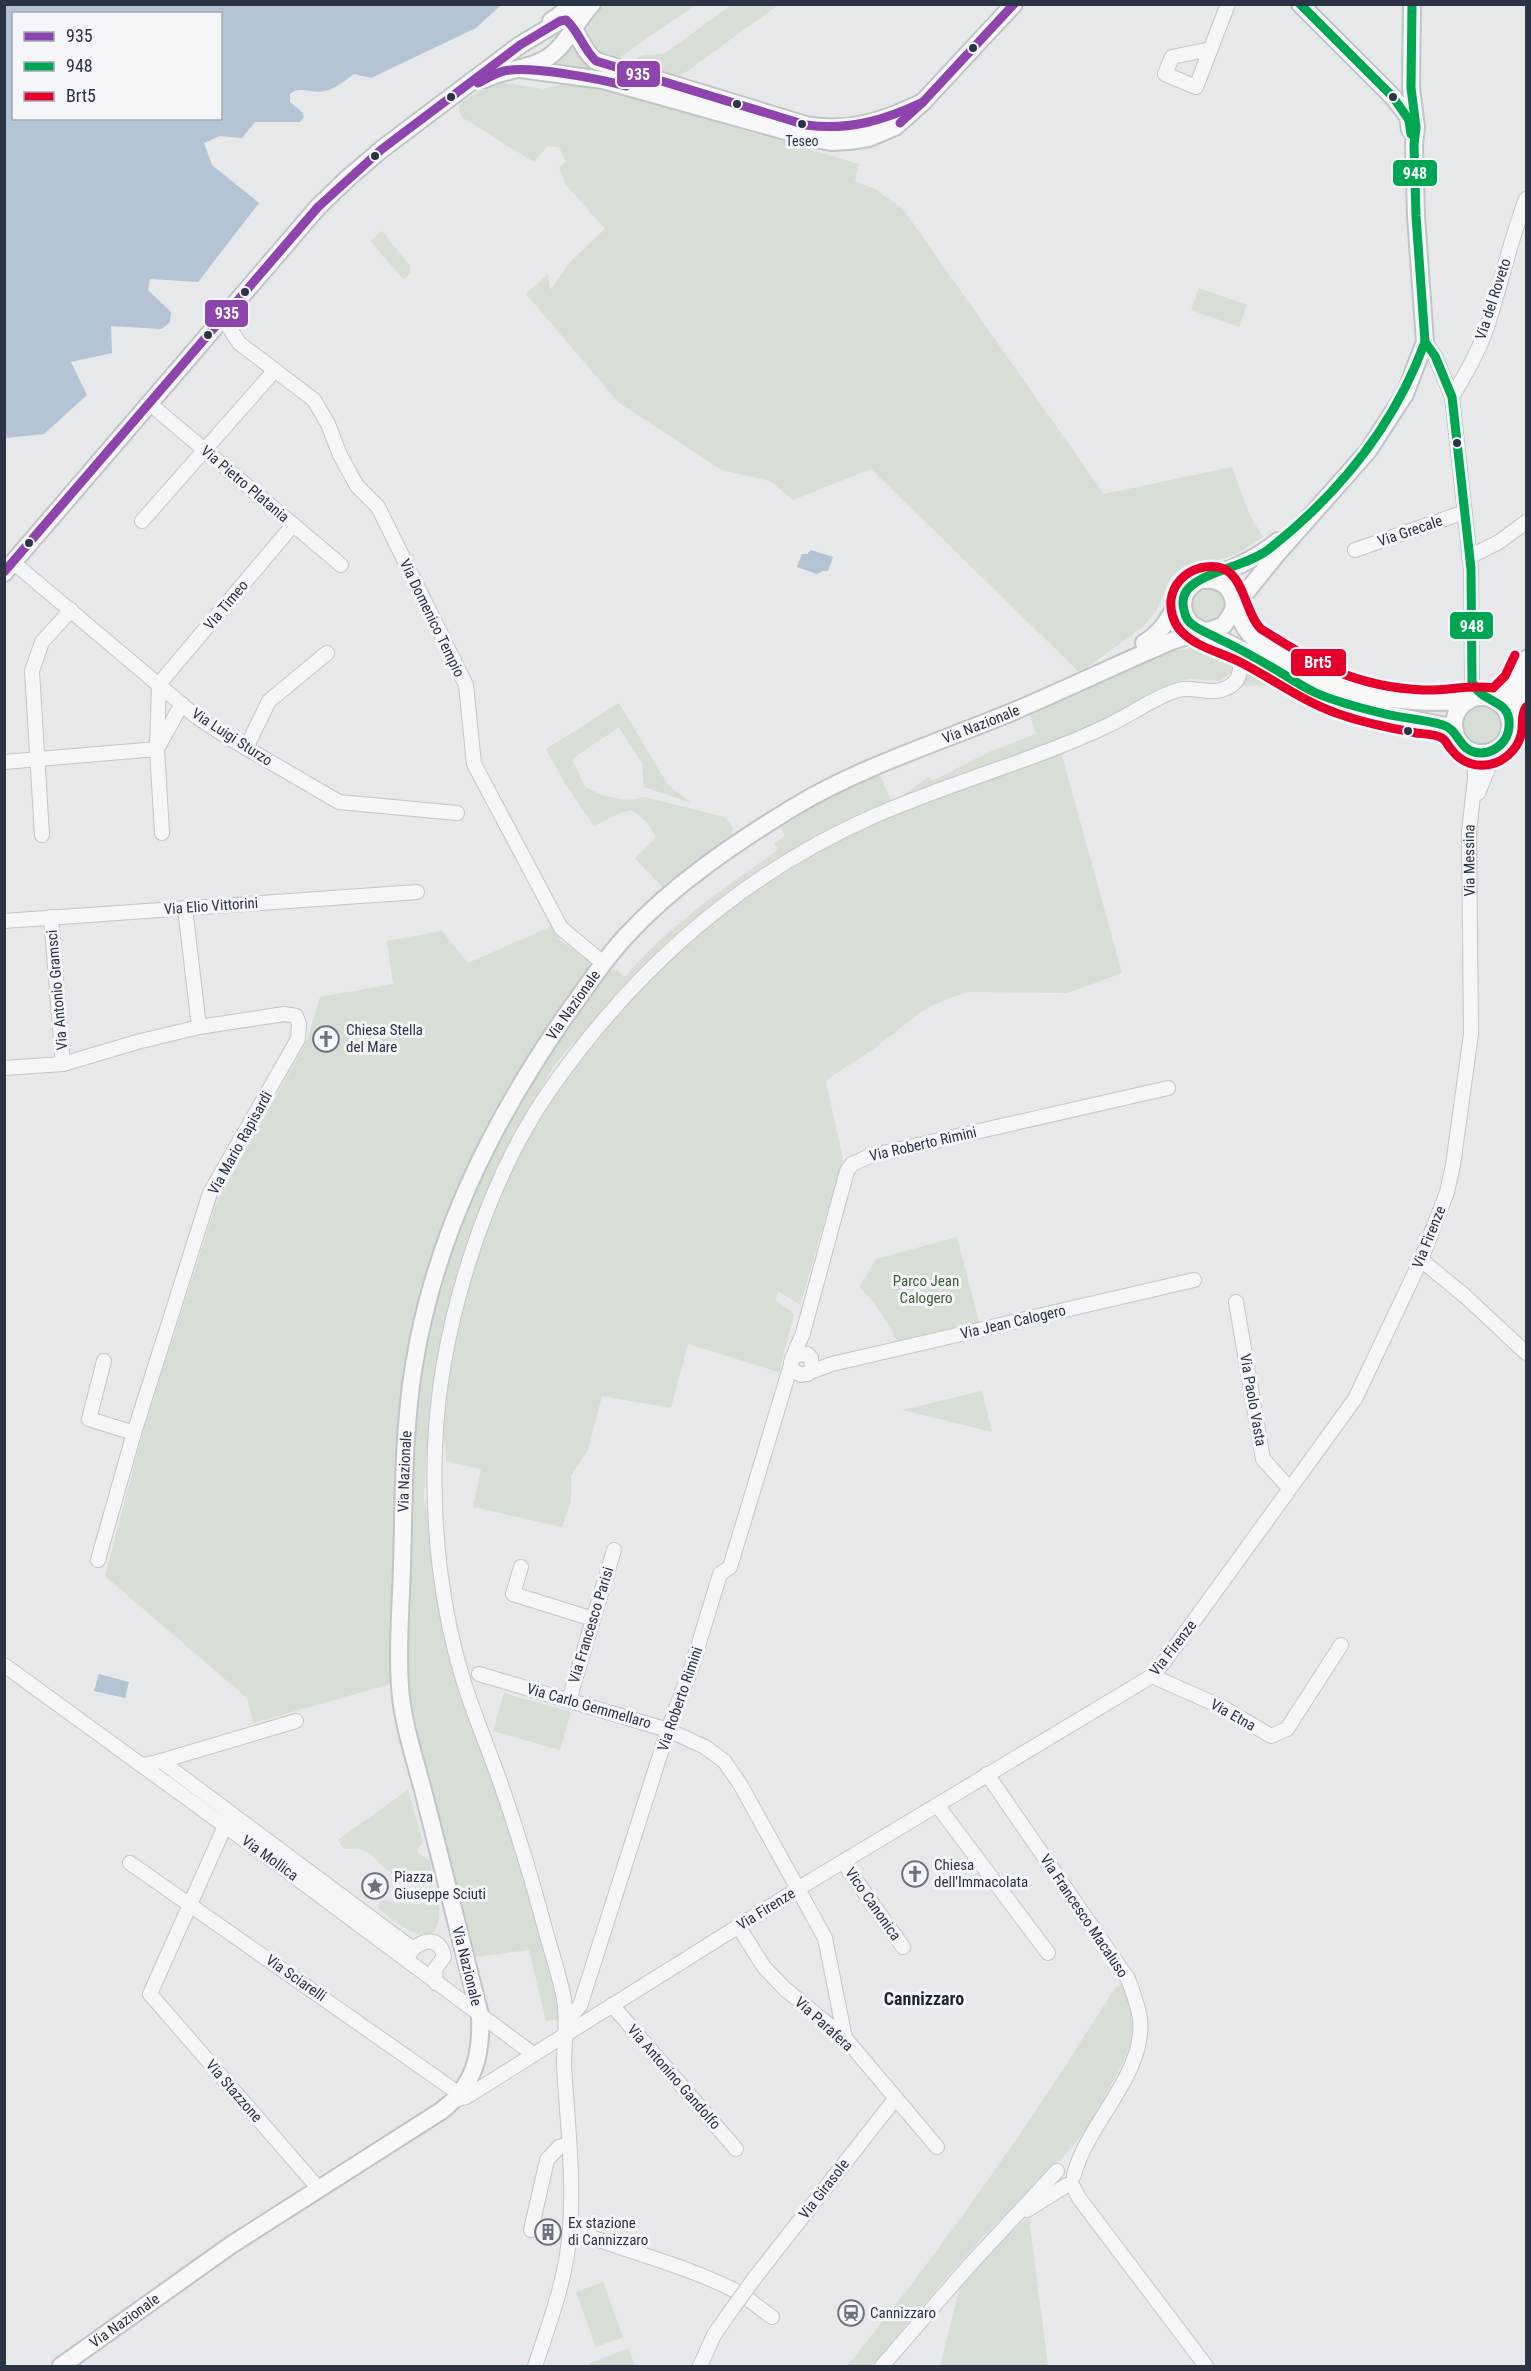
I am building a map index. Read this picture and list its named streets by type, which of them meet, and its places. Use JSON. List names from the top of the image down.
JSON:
{
  "streets": {
    "main road": ["Via Nazionale"],
    "street": [
      "Via del Roveto",
      "Via Pietro Platania",
      "Via Grecale",
      "Via Timeo",
      "Via Domenico Tempio",
      "Via Luigi Sturzo",
      "Via Messina",
      "Via Elio Vittorini",
      "Via Antonio Gramsci",
      "Via Mario Rapisardi",
      "Via Roberto Rimini",
      "Via Firenze",
      "Via Jean Calogero",
      "Via Paolo Vasta",
      "Via Francesco Parisi",
      "Via Carlo Gemmellaro",
      "Via Etna",
      "Via Mollica",
      "Vico Canonica",
      "Via Francesco Macaluso",
      "Via Sciarelli",
      "Via Parafera",
      "Via Antonino Gandolfo",
      "Via Stazzone",
      "Via Girasole"
    ]
  },
  "crossings": [
    ["Via Pietro Platania", "Via Timeo"],
    ["Via Timeo", "Via Luigi Sturzo"],
    ["Via Domenico Tempio", "Via Nazionale"],
    ["Via Nazionale", "Via Firenze"],
    ["Via Nazionale", "Via Mollica"],
    ["Via Nazionale", "Via Sciarelli"],
    ["Via Nazionale", "Via Stazzone"],
    ["Via Messina", "Via Firenze"],
    ["Via Elio Vittorini", "Via Antonio Gramsci"],
    ["Via Antonio Gramsci", "Via Mario Rapisardi"],
    ["Via Roberto Rimini", "Via Jean Calogero"],
    ["Via Roberto Rimini", "Via Carlo Gemmellaro"],
    ["Via Firenze", "Via Paolo Vasta"],
    ["Via Firenze", "Via Carlo Gemmellaro"],
    ["Via Firenze", "Via Etna"],
    ["Via Firenze", "Via Mollica"],
    ["Via Firenze", "Vico Canonica"],
    ["Via Firenze", "Via Francesco Macaluso"],
    ["Via Firenze", "Via Sciarelli"],
    ["Via Firenze", "Via Parafera"],
    ["Via Firenze", "Via Antonino Gandolfo"],
    ["Via Francesco Parisi", "Via Carlo Gemmellaro"],
    ["Via Carlo Gemmellaro", "Via Parafera"],
    ["Via Sciarelli", "Via Stazzone"],
    ["Via Parafera", "Via Girasole"]
  ],
  "districts": ["Cannizzaro"],
  "parks": ["Parco Jean Calogero"],
  "places": {
    "other": ["Teseo"],
    "church": ["Chiesa Stella del Mare", "Chiesa dell'Immacolata"],
    "place": ["Piazza Giuseppe Sciuti"],
    "building": ["Ex stazione di Cannizzaro"],
    "station": ["Cannizzaro"]
  },
  "lines": ["transit line 935", "transit line 948", "transit line Brt5"],
  "legend": ["935", "948", "Brt5"]
}
